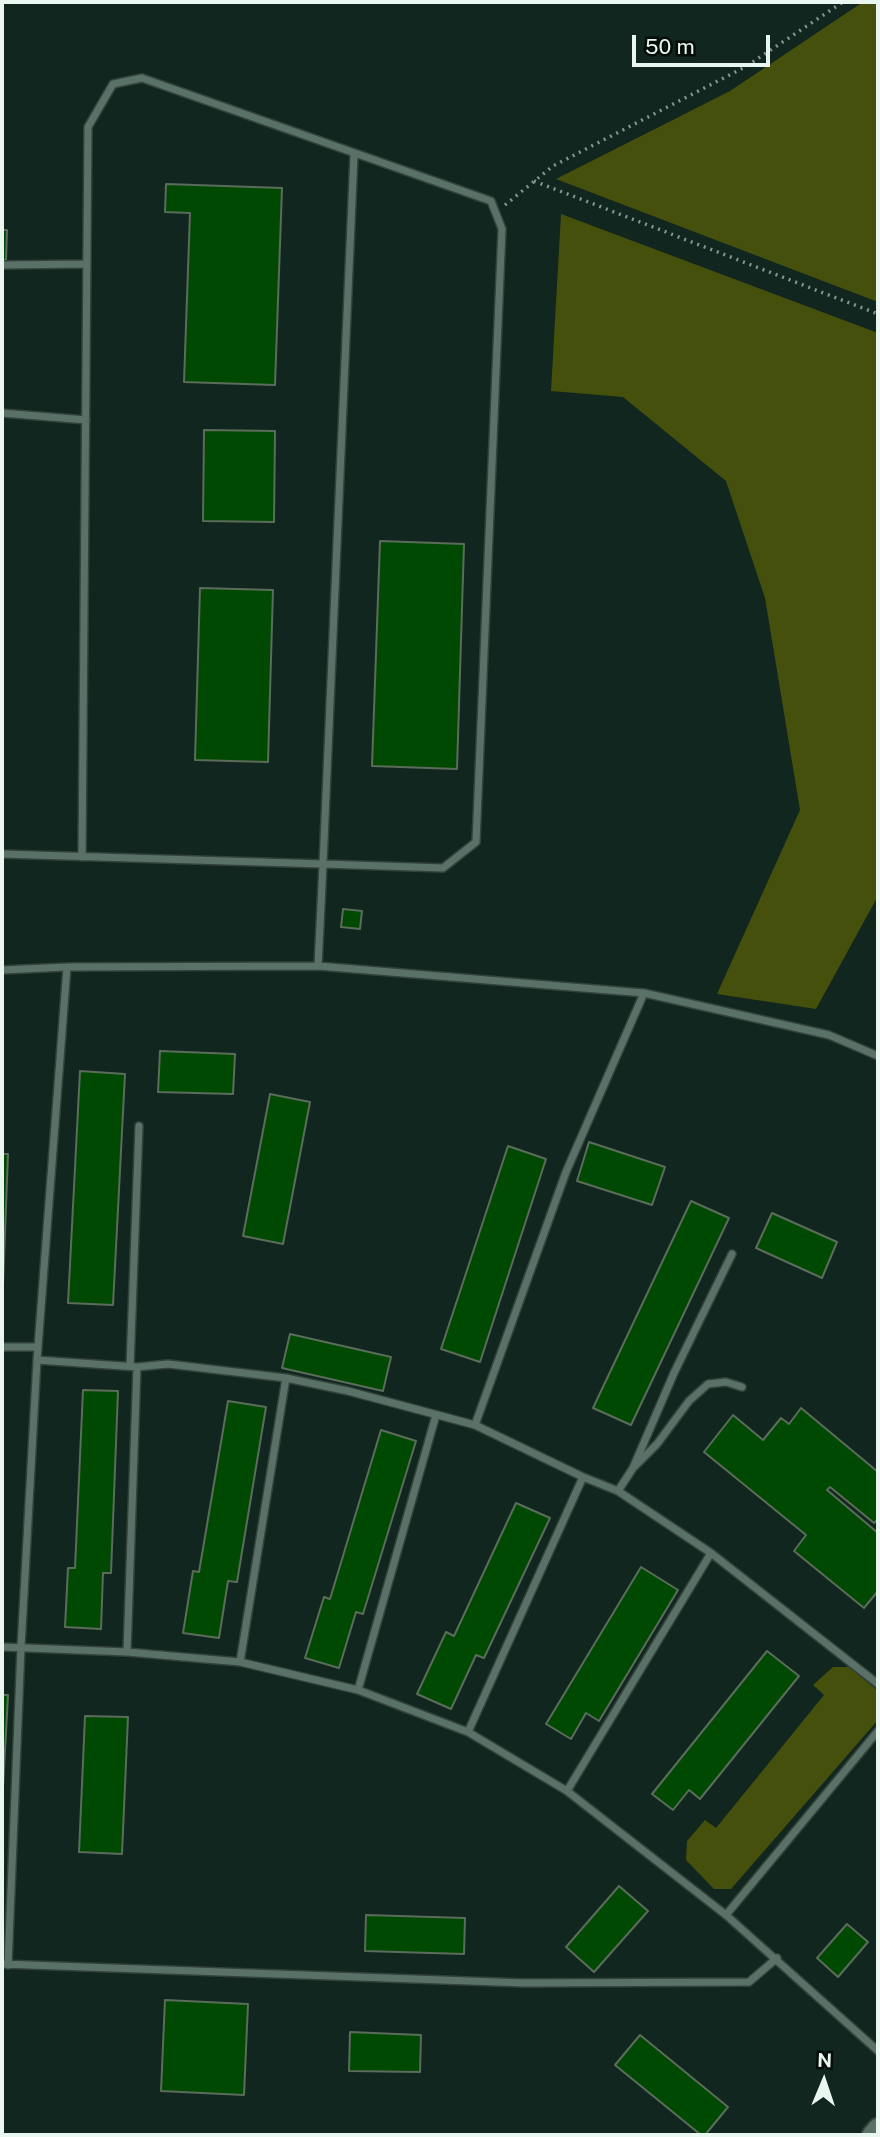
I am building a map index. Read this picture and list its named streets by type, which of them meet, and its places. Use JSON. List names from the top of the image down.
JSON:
{
  "scale_bar": "50 m",
  "north": "top"
}
